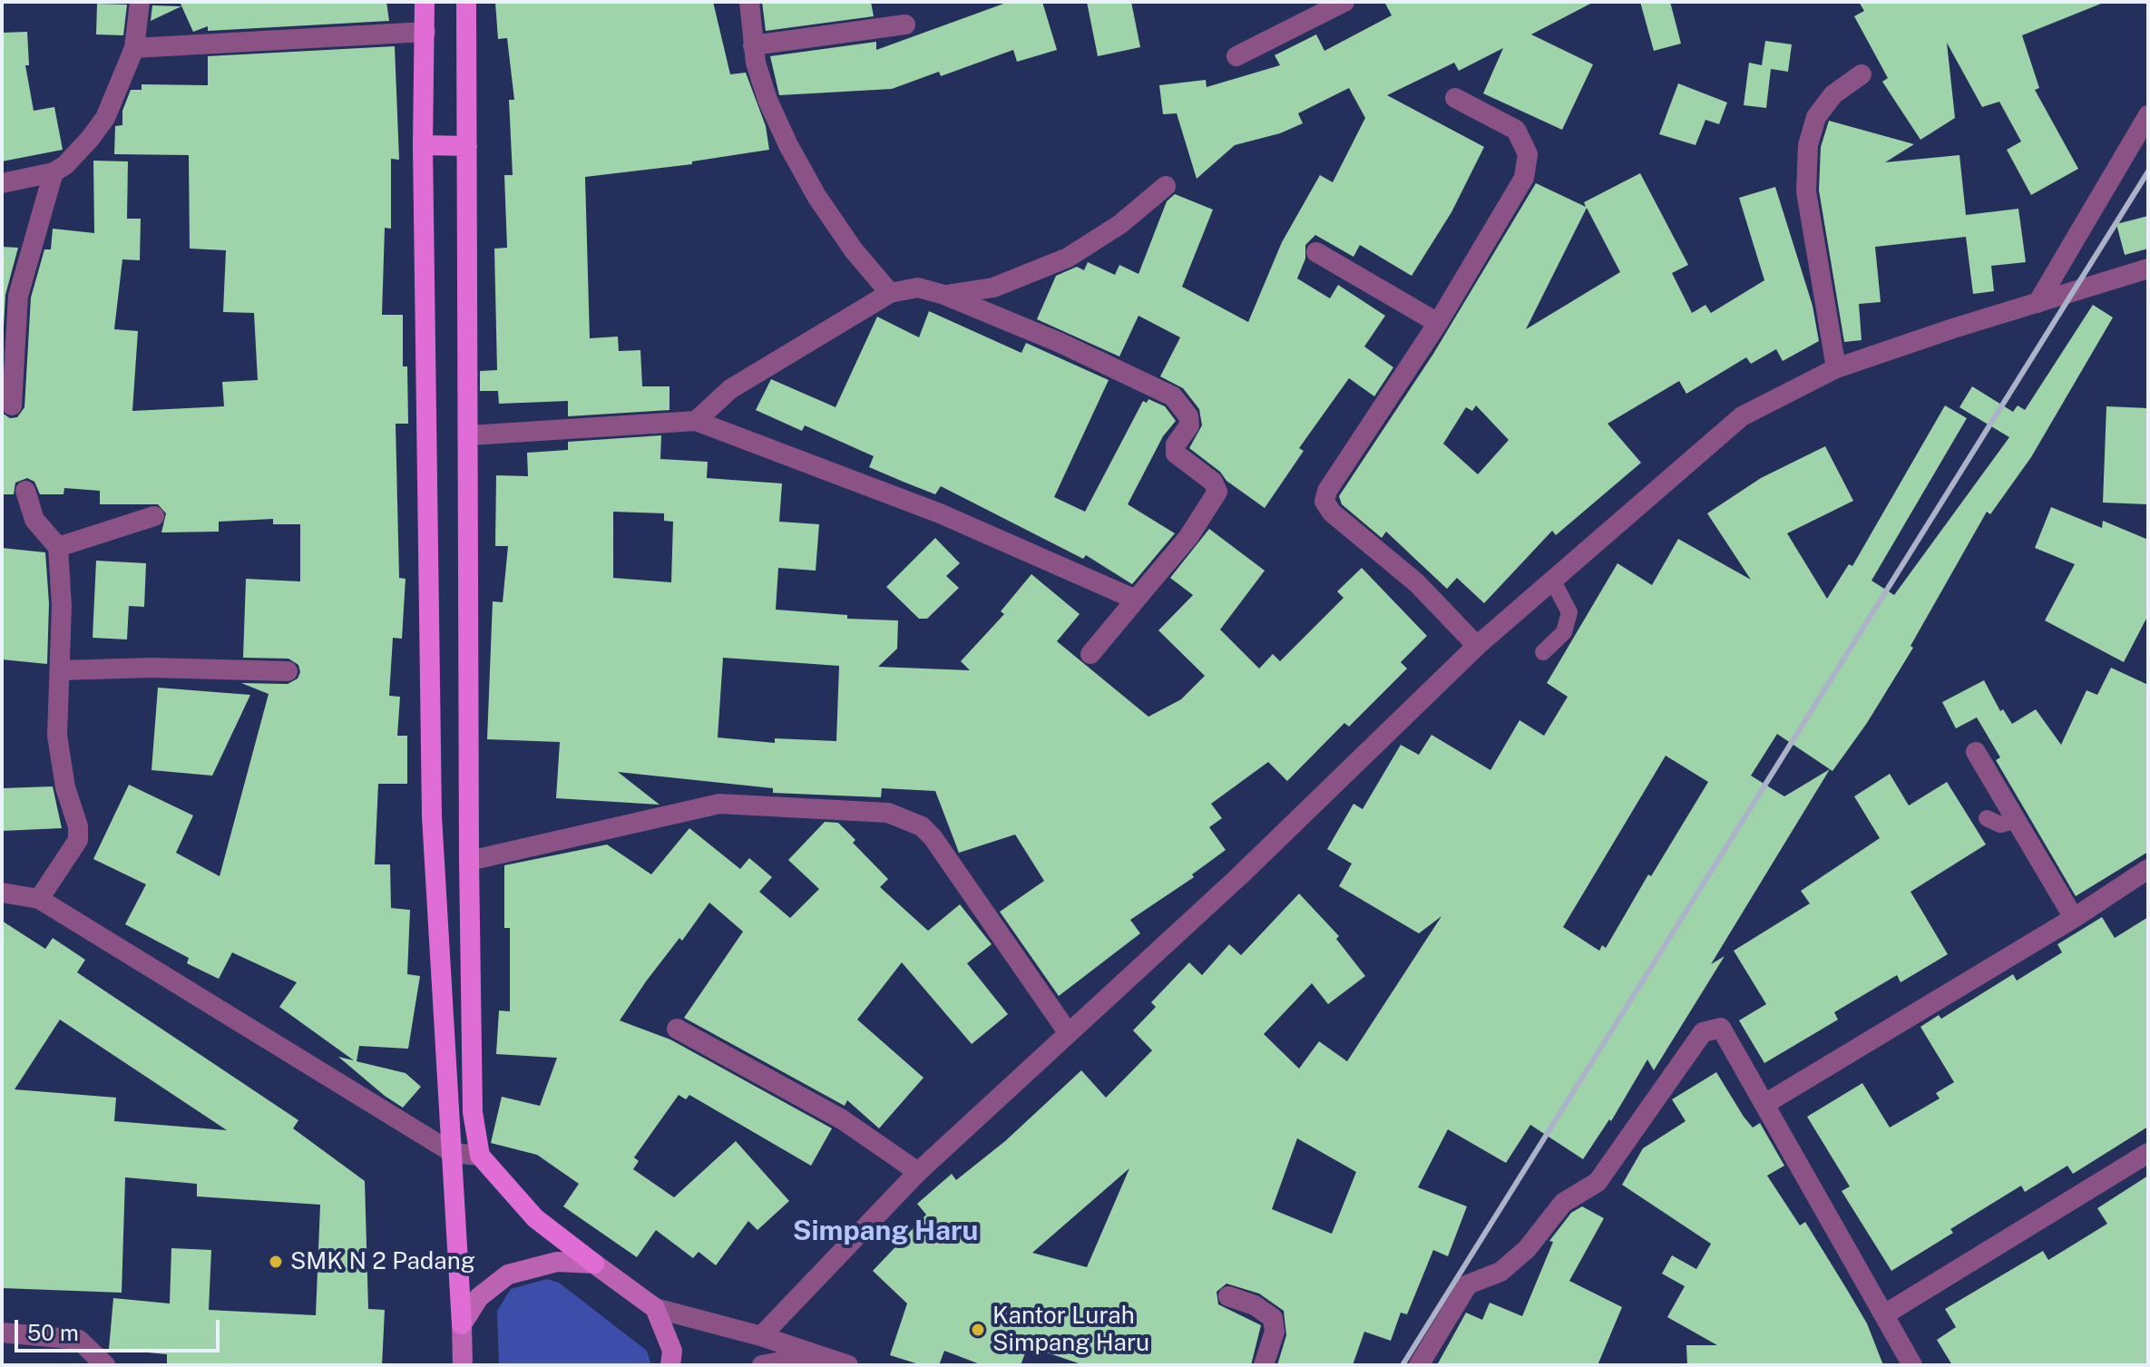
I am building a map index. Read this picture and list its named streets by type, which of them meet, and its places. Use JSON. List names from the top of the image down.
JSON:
{
  "districts": ["Simpang Haru"],
  "places": ["SMK N 2 Padang", "Kantor Lurah Simpang Haru"],
  "scale_bar": "50 m"
}
